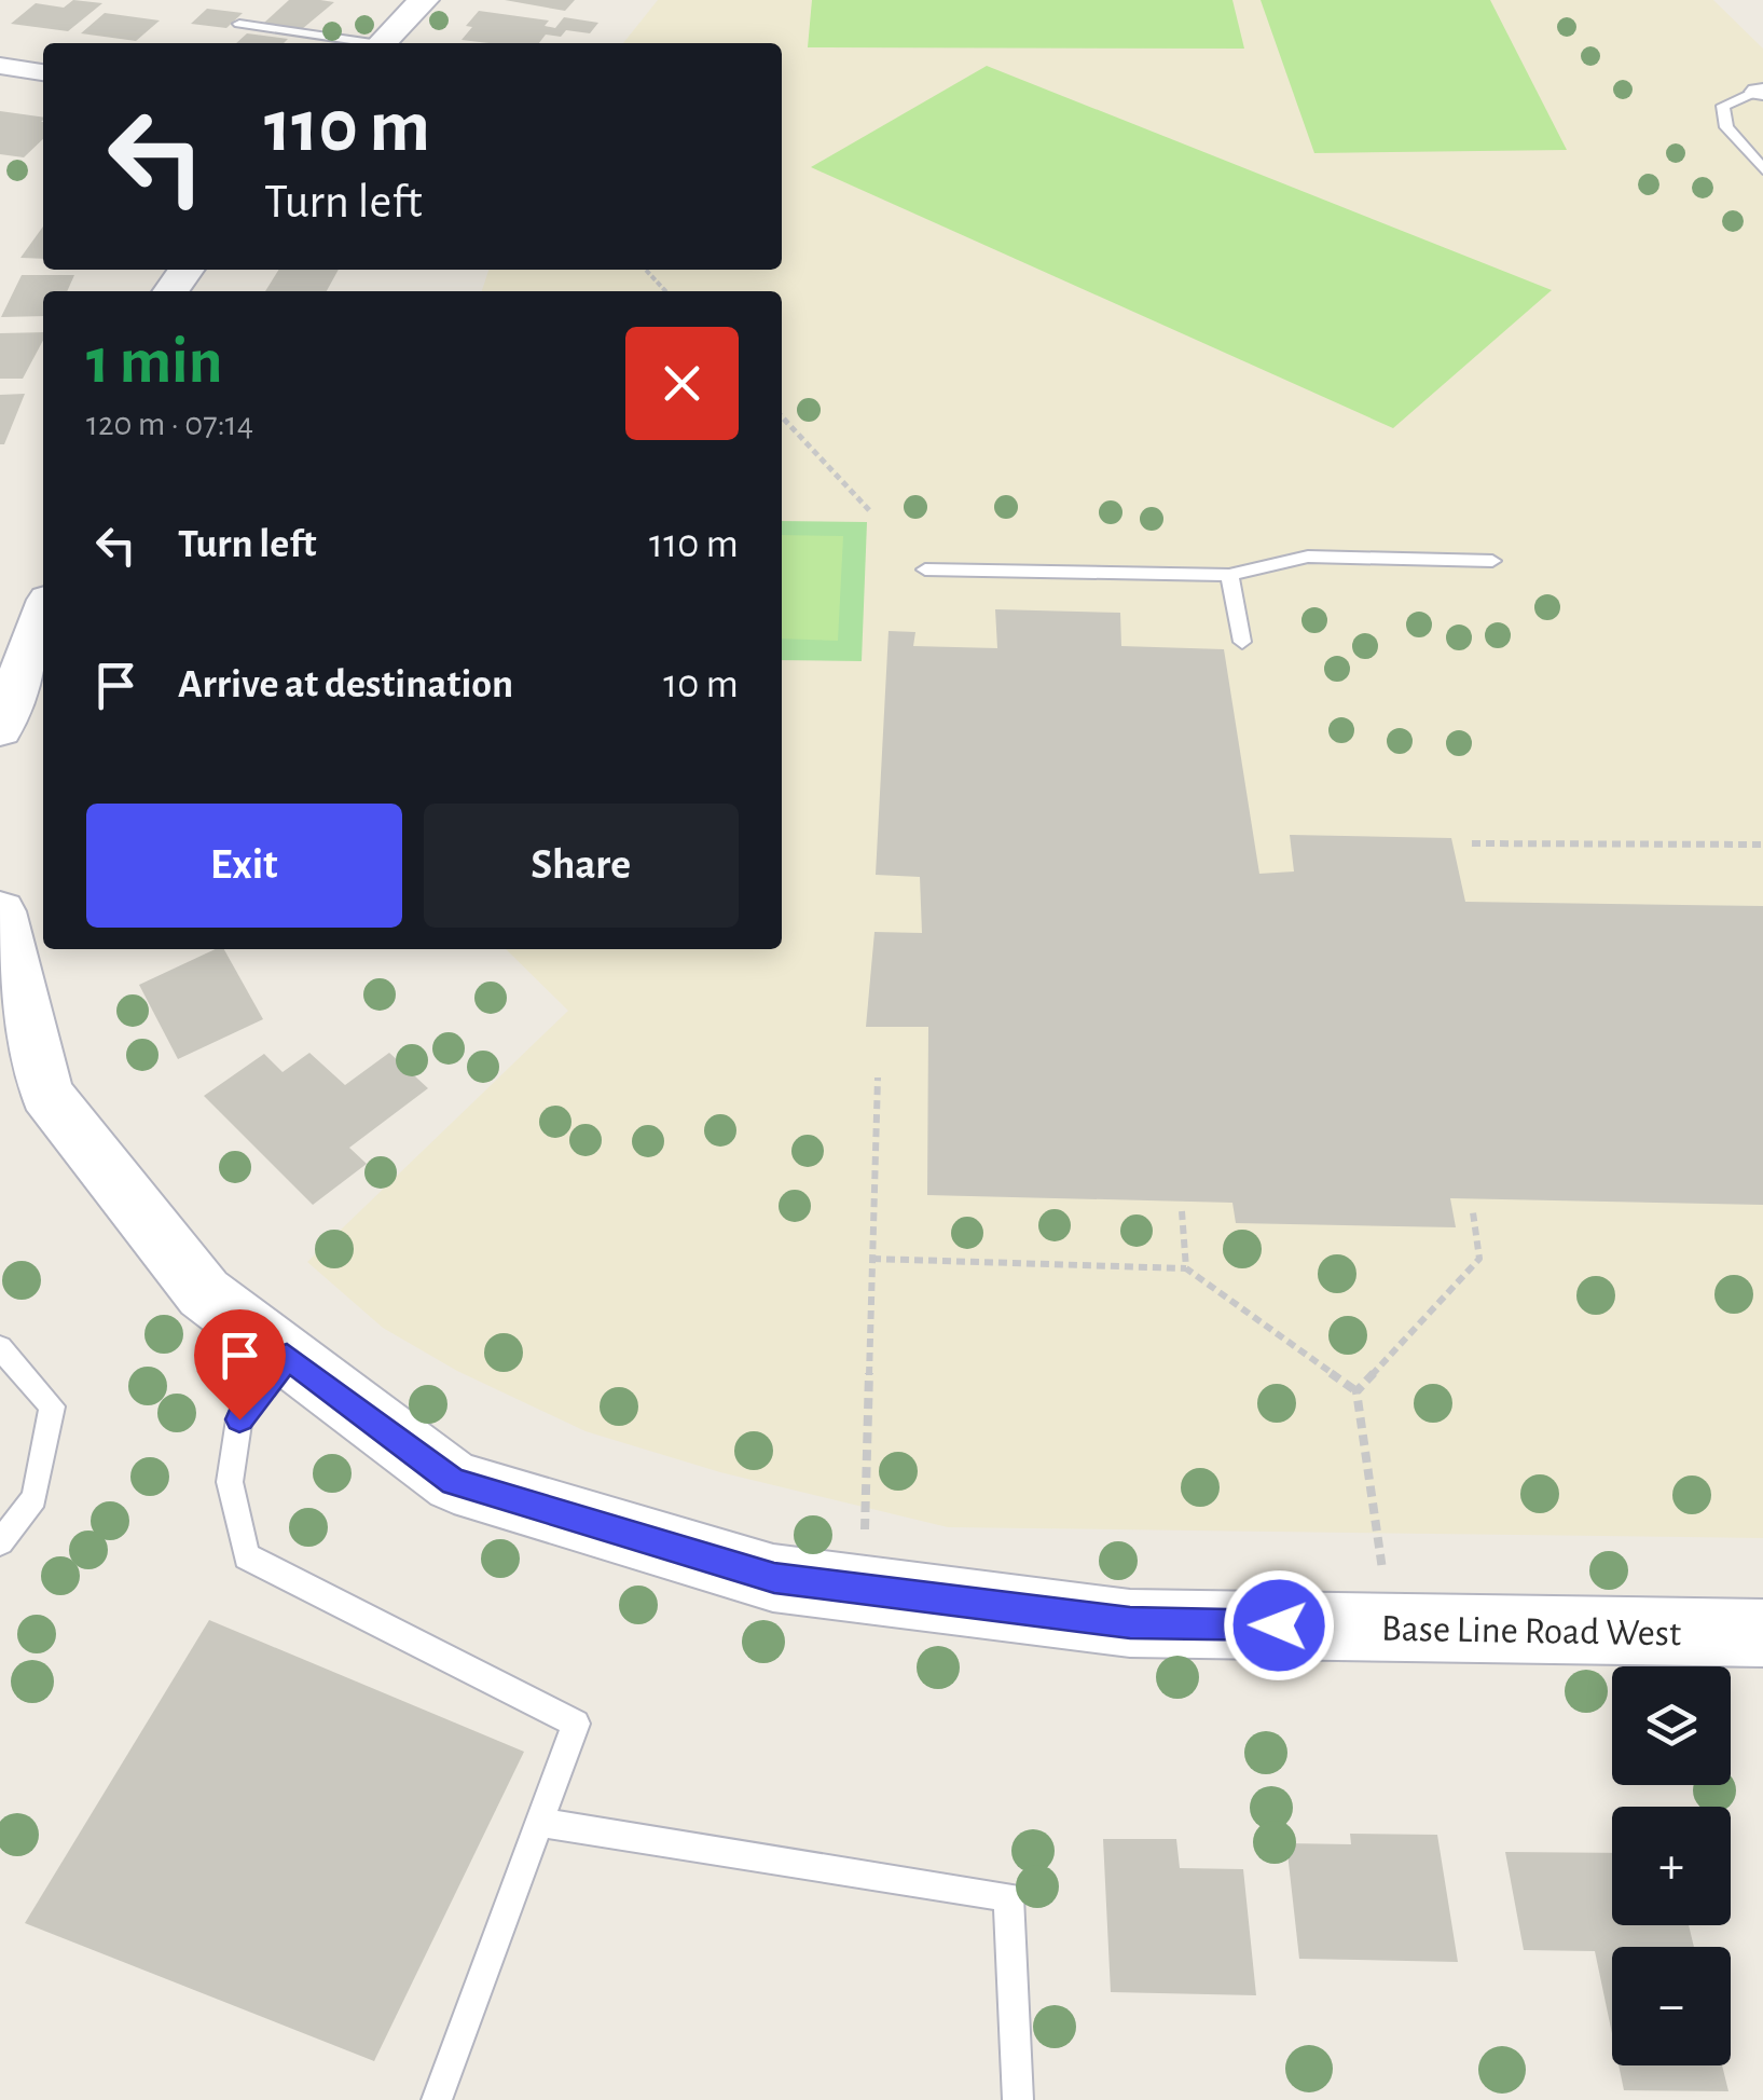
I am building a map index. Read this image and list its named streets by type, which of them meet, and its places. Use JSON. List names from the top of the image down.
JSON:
{
  "streets": {
    "street": ["Base Line Road West"]
  },
  "page": {
    "turn": ["110 m", "Turn left"],
    "heading": ["1 min", "120 m · 07:14"],
    "list": [
      {
        "name": "Turn left",
        "value": "110 m"
      },
      {
        "name": "Arrive at destination",
        "value": "10 m"
      }
    ],
    "buttons": ["Exit", "Share"],
    "map_buttons": ["+", "−"]
  }
}
